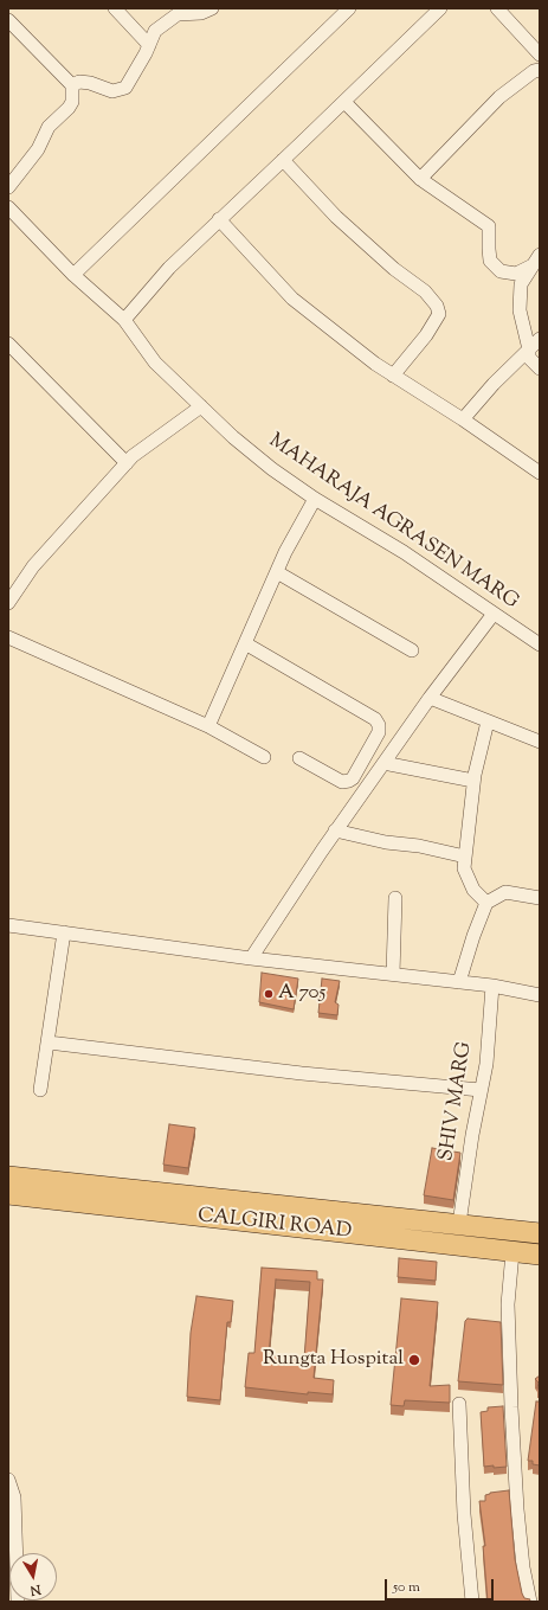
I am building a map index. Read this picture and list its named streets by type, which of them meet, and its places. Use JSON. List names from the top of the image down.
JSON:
{
  "streets": {
    "main road": ["CALGIRI ROAD"],
    "street": ["MAHARAJA AGRASEN MARG", "SHIV MARG"]
  },
  "crossings": [
    ["SHIV MARG", "CALGIRI ROAD"]
  ],
  "places": ["A 705", "Rungta Hospital"],
  "scale_bar": "50 m",
  "north": "bottom"
}
